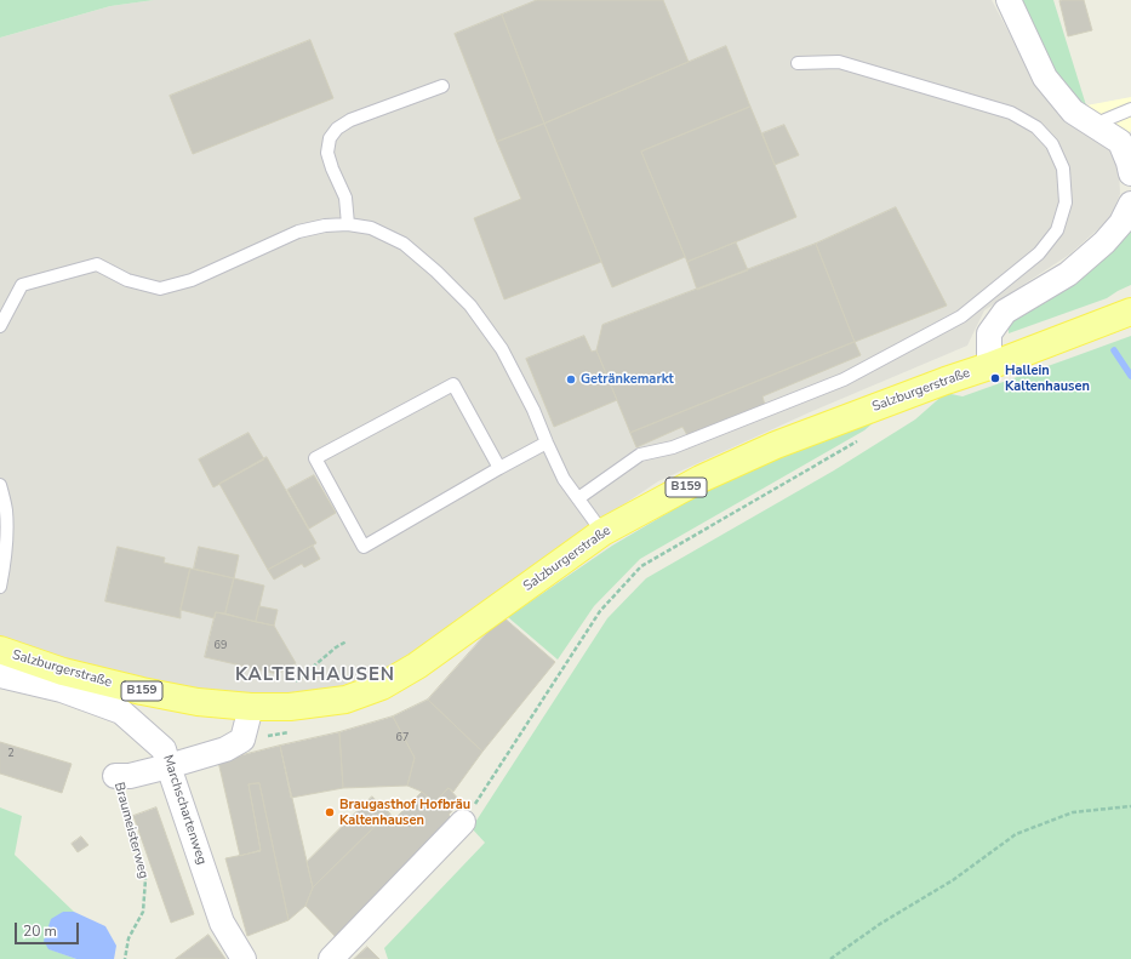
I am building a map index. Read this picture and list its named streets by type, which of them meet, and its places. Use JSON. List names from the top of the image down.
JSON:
{
  "streets": {
    "main road": ["Salzburgerstraße", "B159"],
    "street": ["Marchschartenweg", "Braumeisterweg"]
  },
  "crossings": [
    ["Salzburgerstraße", "Braumeisterweg"],
    ["Marchschartenweg", "Braumeisterweg"]
  ],
  "districts": ["KALTENHAUSEN"],
  "places": ["Hallein Kaltenhausen", "Getränkemarkt", "Braugasthof Hofbräu Kaltenhausen"],
  "house_numbers": ["69", "67", "2"],
  "scale_bar": "20 m"
}
